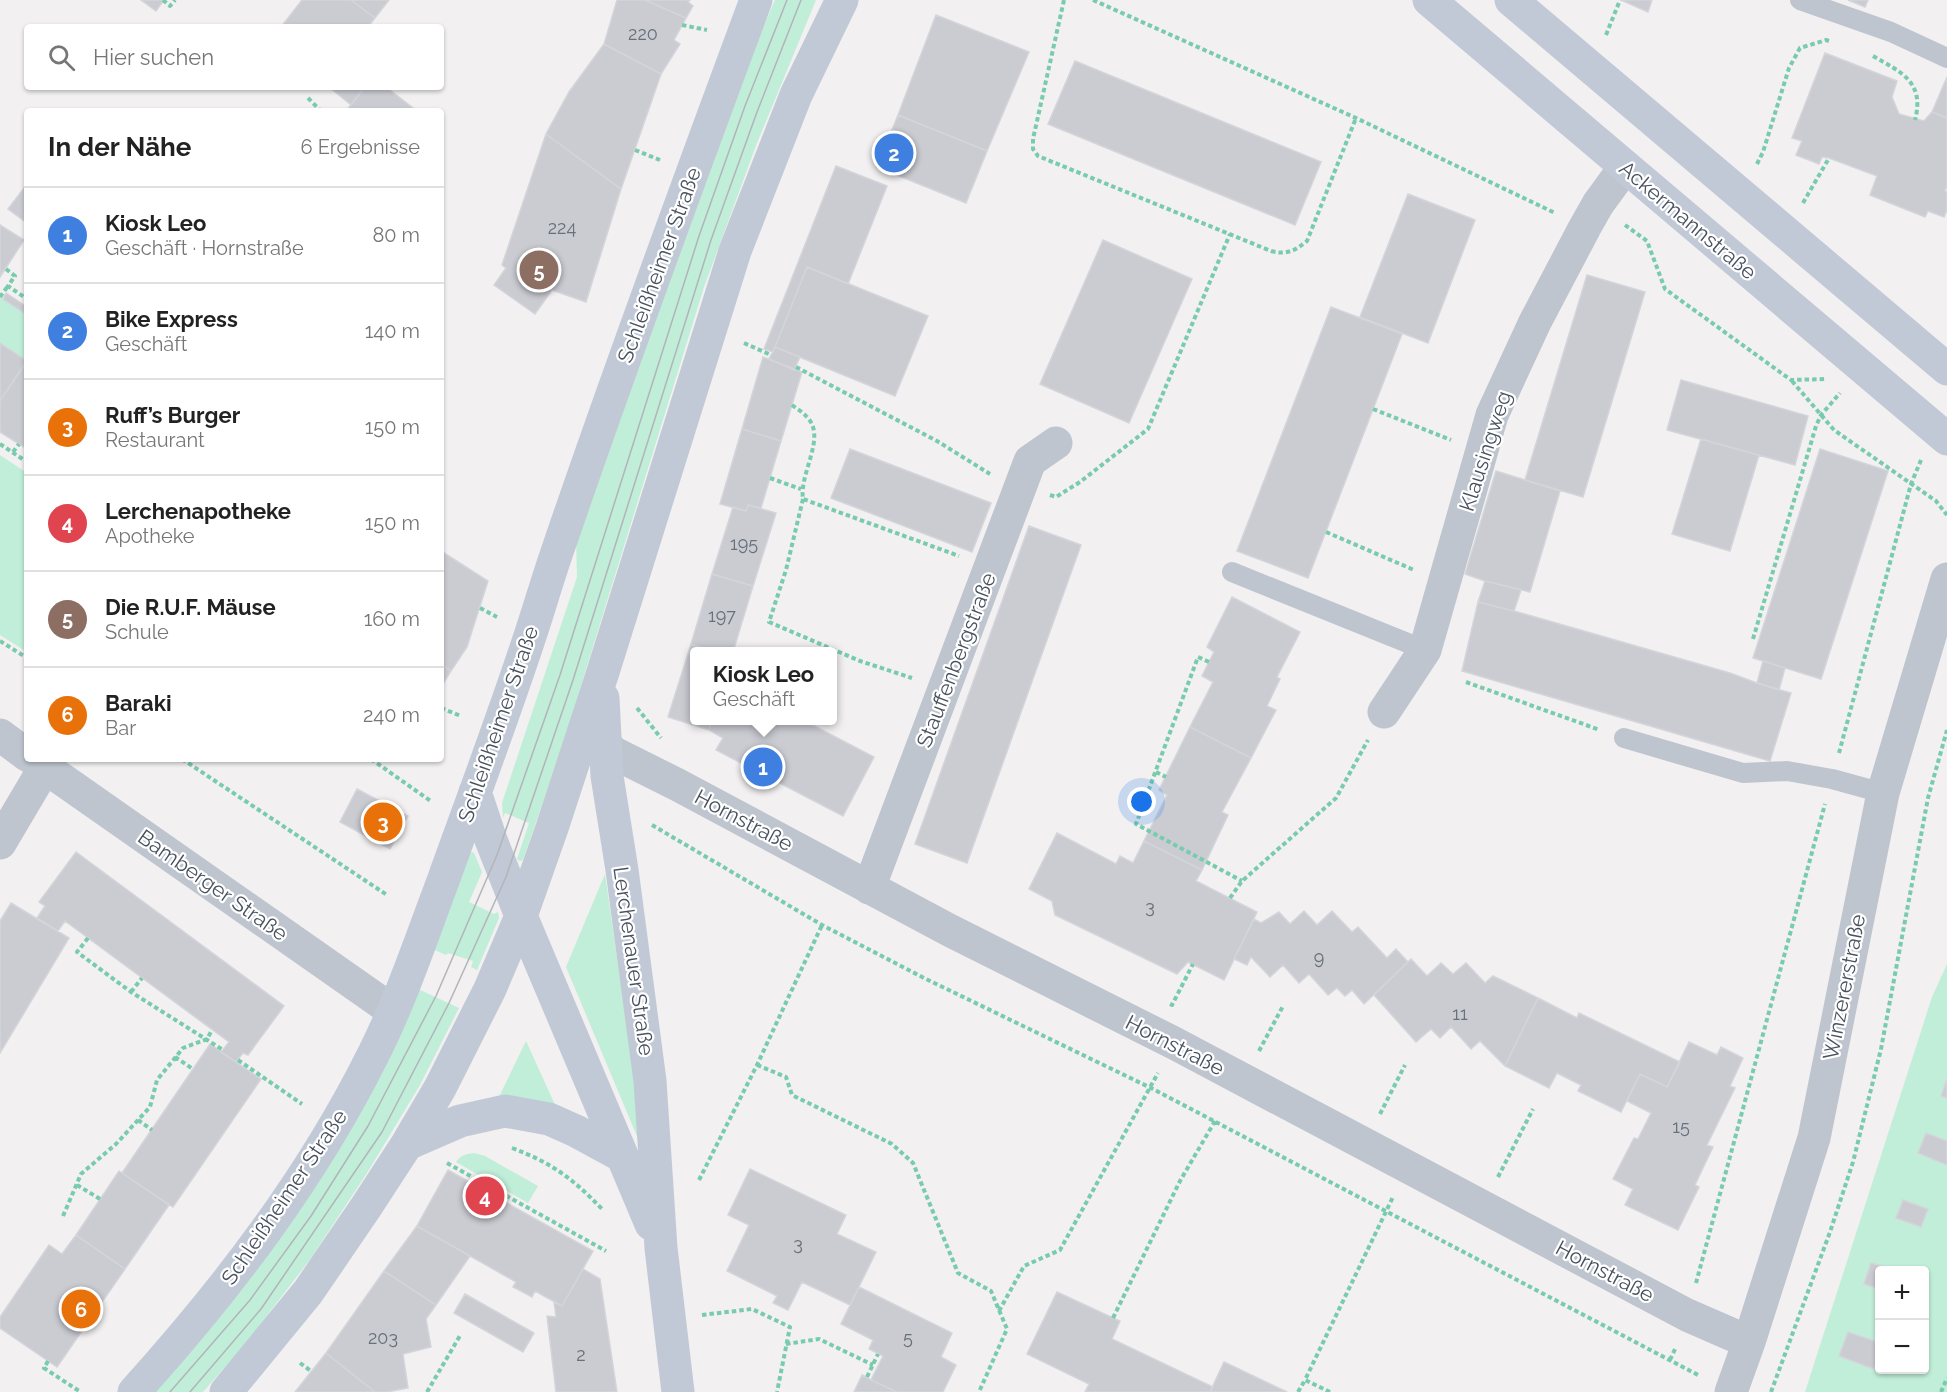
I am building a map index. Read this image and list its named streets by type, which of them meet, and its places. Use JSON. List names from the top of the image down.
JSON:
{
  "streets": {
    "main road": ["Ackermannstraße", "Schleißheimer Straße", "Lerchenauer Straße"],
    "street": [
      "Klausingweg",
      "Stauffenbergstraße",
      "Hornstraße",
      "Bamberger Straße",
      "Winzererstraße"
    ]
  },
  "crossings": [
    ["Ackermannstraße", "Klausingweg"],
    ["Schleißheimer Straße", "Bamberger Straße"],
    ["Schleißheimer Straße", "Lerchenauer Straße"],
    ["Stauffenbergstraße", "Hornstraße"],
    ["Hornstraße", "Lerchenauer Straße"],
    ["Hornstraße", "Winzererstraße"]
  ],
  "house_numbers": [
    "220",
    "224",
    "195",
    "197",
    "3",
    "9",
    "11",
    "15",
    "3",
    "203",
    "5",
    "2"
  ],
  "page": {
    "search": "Hier suchen",
    "heading": ["In der Nähe", "6 Ergebnisse"],
    "pins": [
      "2",
      "5",
      "1",
      "3",
      "4",
      "6"
    ],
    "list": [
      {
        "mark": "1",
        "name": "Kiosk Leo",
        "note": "Geschäft · Hornstraße",
        "value": "80 m"
      },
      {
        "mark": "2",
        "name": "Bike Express",
        "note": "Geschäft",
        "value": "140 m"
      },
      {
        "mark": "3",
        "name": "Ruff’s Burger",
        "note": "Restaurant",
        "value": "150 m"
      },
      {
        "mark": "4",
        "name": "Lerchenapotheke",
        "note": "Apotheke",
        "value": "150 m"
      },
      {
        "mark": "5",
        "name": "Die R.U.F. Mäuse",
        "note": "Schule",
        "value": "160 m"
      },
      {
        "mark": "6",
        "name": "Baraki",
        "note": "Bar",
        "value": "240 m"
      }
    ],
    "popup": ["Kiosk Leo", "Geschäft"],
    "map_buttons": ["+", "−"]
  }
}
